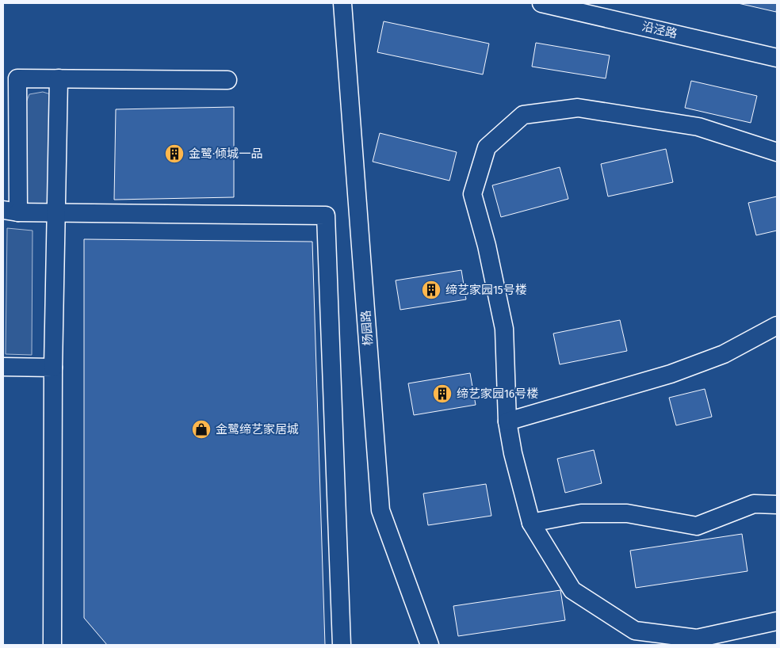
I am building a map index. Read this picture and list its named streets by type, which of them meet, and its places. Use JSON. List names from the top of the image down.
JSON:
{
  "streets": {
    "street": ["沿泾路", "杨园路"]
  },
  "places": {
    "building": ["金鹭·倾城一品", "缔艺家园15号楼", "缔艺家园16号楼"],
    "shop": ["金鹭缔艺家居城"]
  }
}
